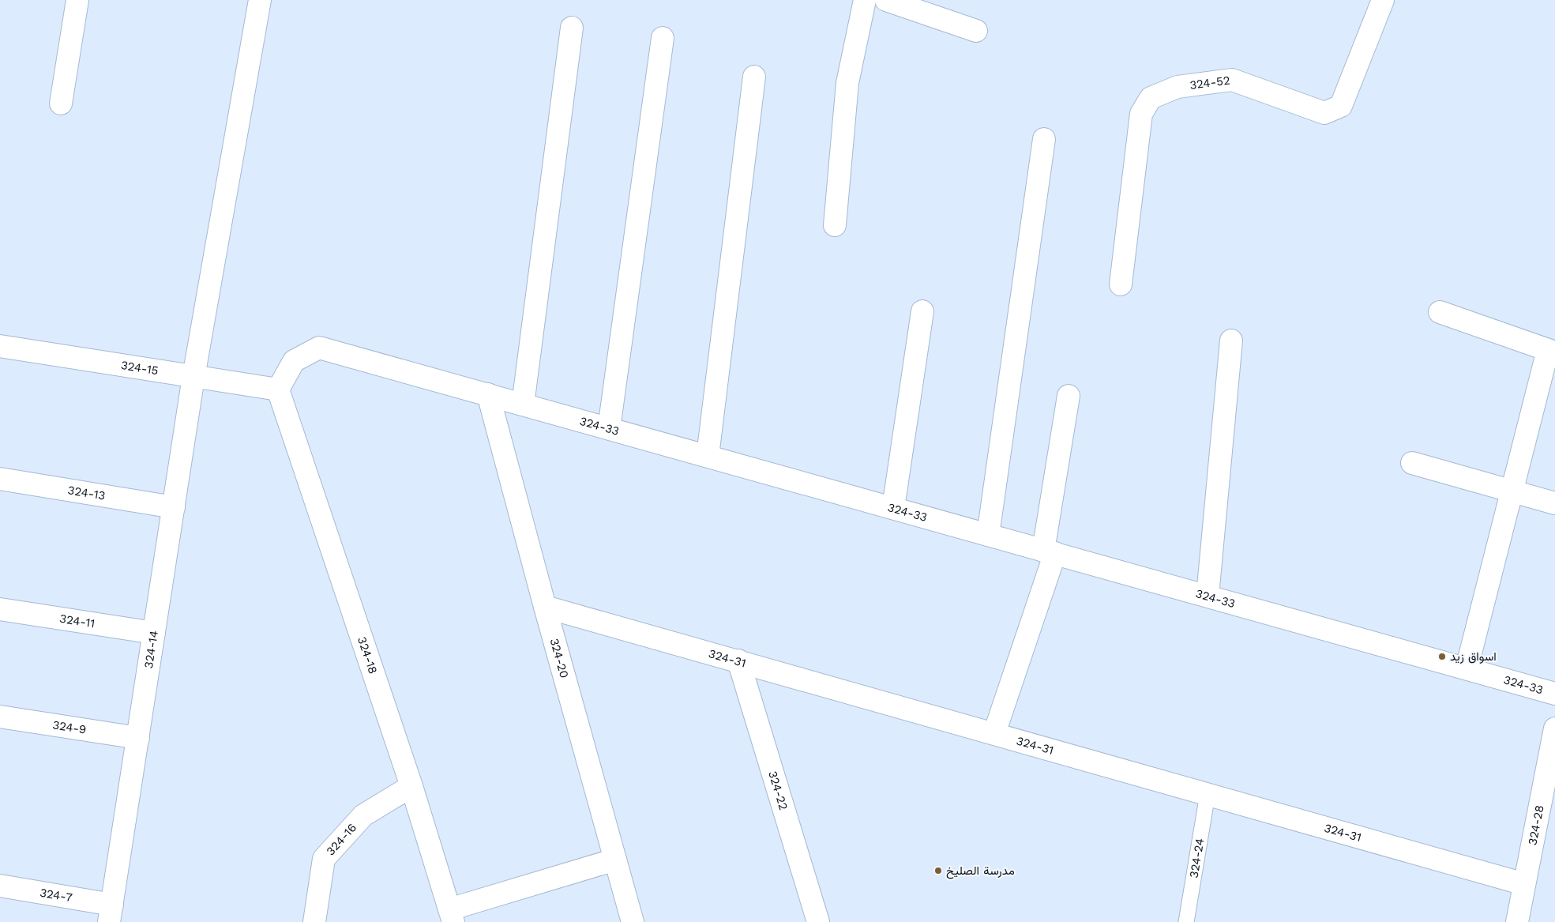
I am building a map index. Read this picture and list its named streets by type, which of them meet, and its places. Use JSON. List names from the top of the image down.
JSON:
{
  "streets": {
    "street": [
      "324-52",
      "324-15",
      "324-33",
      "324-13",
      "324-11",
      "324-14",
      "324-18",
      "324-31",
      "324-20",
      "324-9",
      "324-22",
      "324-28",
      "324-16",
      "324-7"
    ],
    "lane": ["324-24"]
  },
  "crossings": [
    ["324-15", "324-33"],
    ["324-15", "324-14"],
    ["324-15", "324-18"],
    ["324-33", "324-18"],
    ["324-33", "324-20"],
    ["324-13", "324-14"],
    ["324-11", "324-14"],
    ["324-14", "324-9"],
    ["324-14", "324-7"],
    ["324-18", "324-16"],
    ["324-31", "324-20"],
    ["324-31", "324-22"],
    ["324-31", "324-28"],
    ["324-31", "324-24"]
  ],
  "places": ["اسواق زيد", "مدرسة الصليخ"]
}
